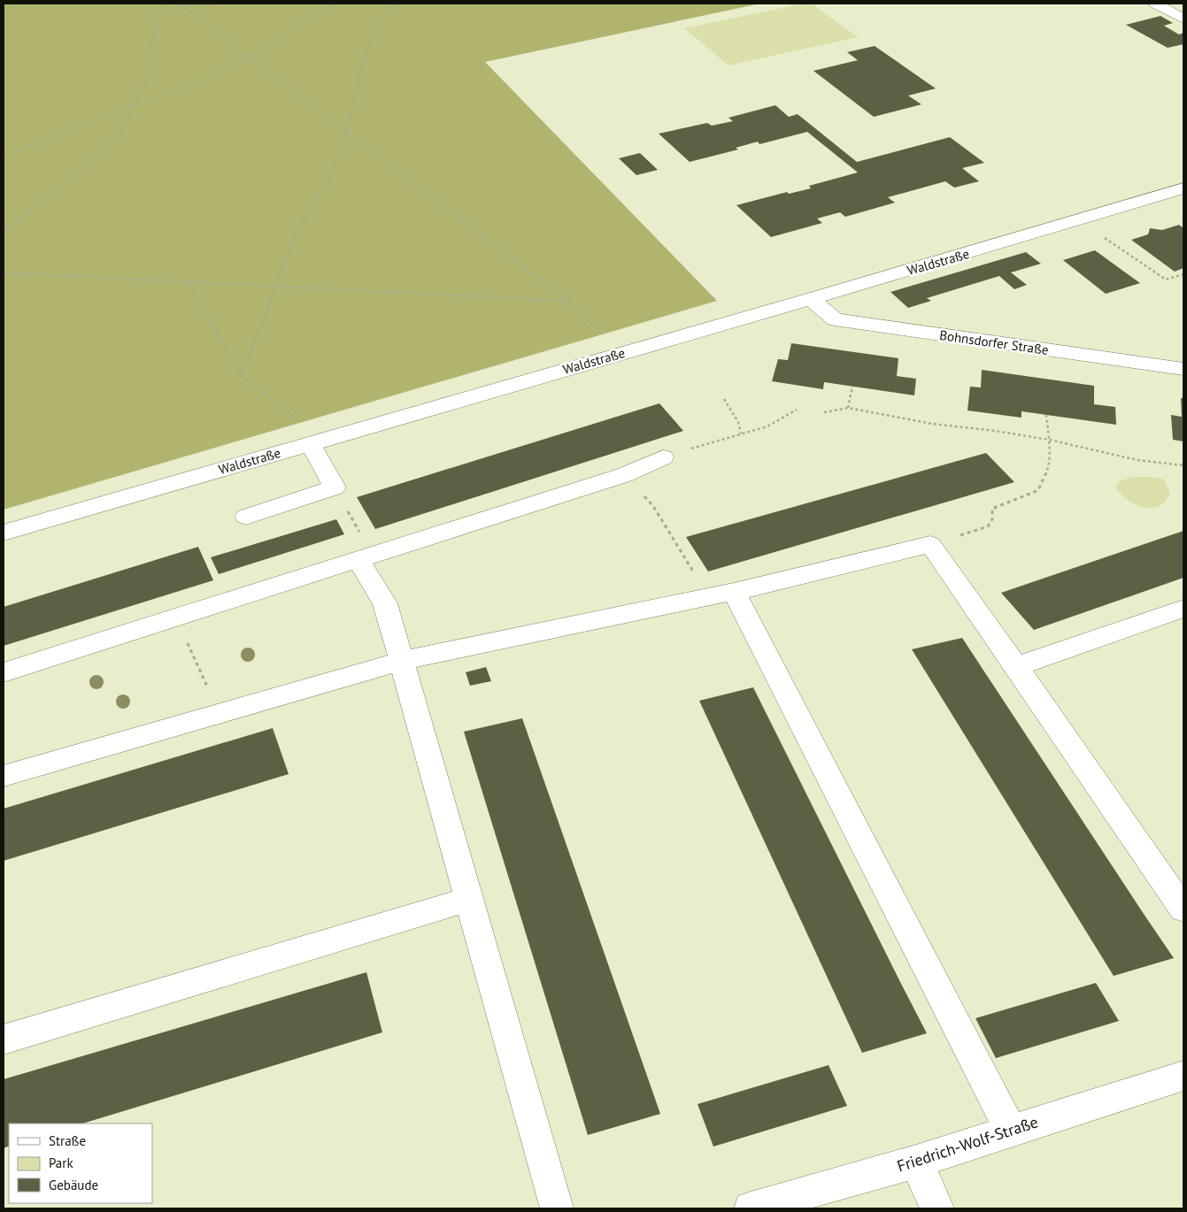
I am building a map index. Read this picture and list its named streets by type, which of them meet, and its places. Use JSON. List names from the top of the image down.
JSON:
{
  "streets": {
    "street": ["Waldstraße", "Bohnsdorfer Straße", "Friedrich-Wolf-Straße"]
  },
  "crossings": [
    ["Waldstraße", "Bohnsdorfer Straße"]
  ],
  "legend": ["Straße", "Park", "Gebäude"]
}
